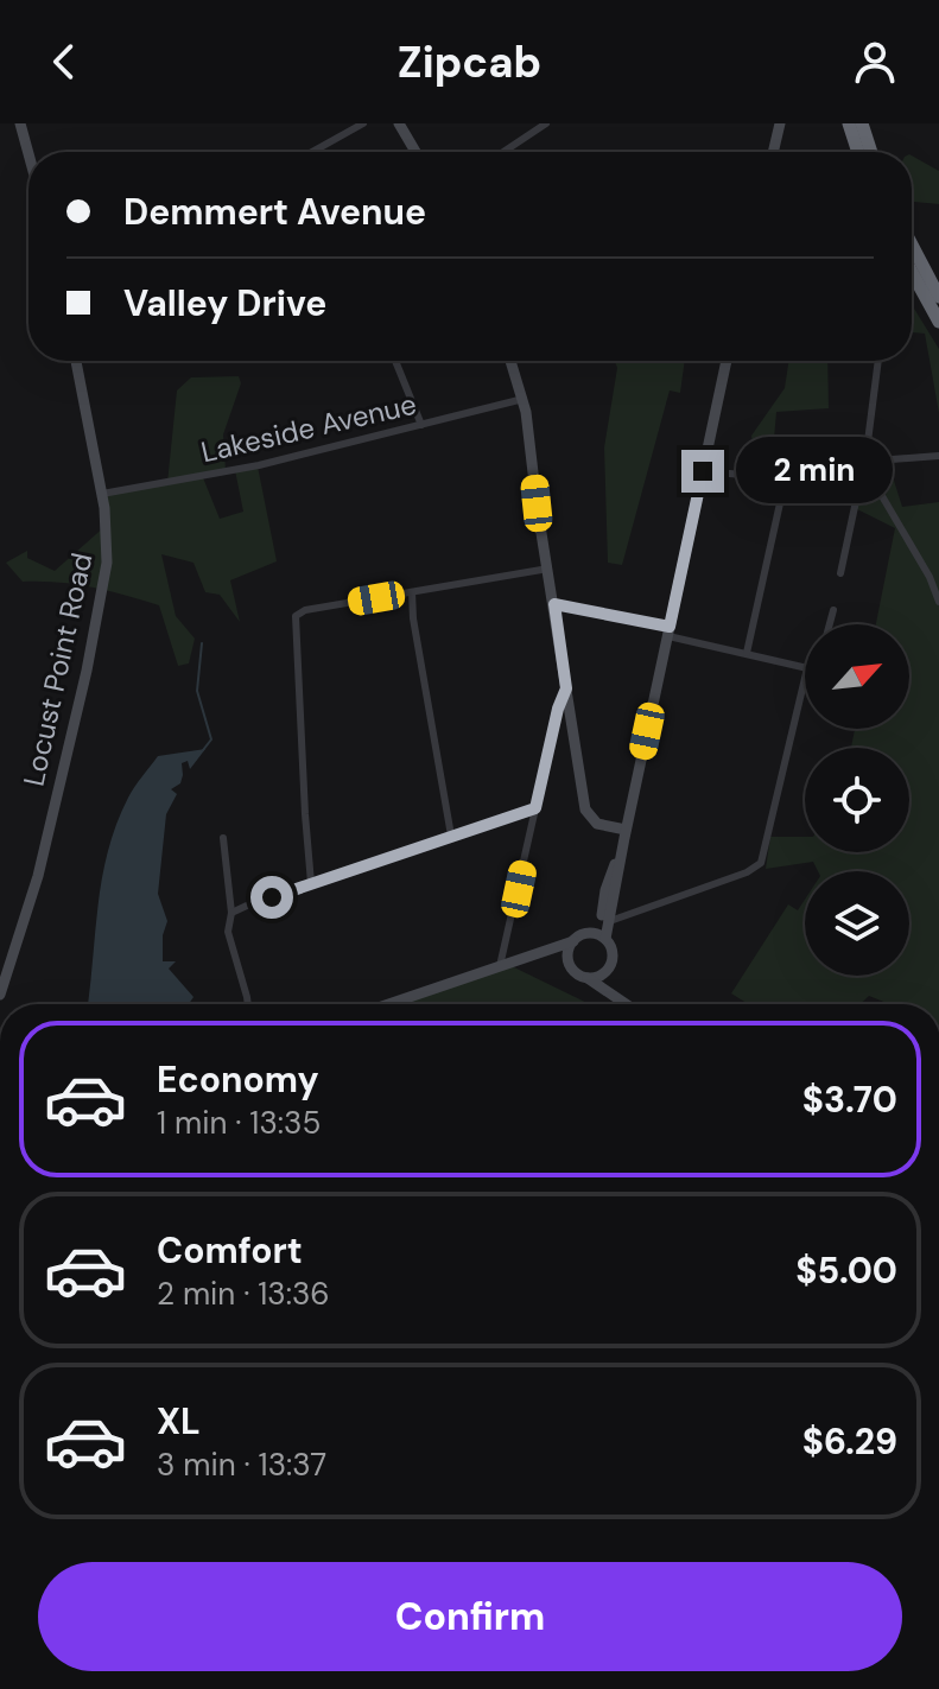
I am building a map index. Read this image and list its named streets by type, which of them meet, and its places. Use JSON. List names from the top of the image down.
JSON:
{
  "streets": {
    "street": ["Lakeside Avenue", "Locust Point Road"]
  },
  "crossings": [
    ["Lakeside Avenue", "Locust Point Road"]
  ],
  "north": "top right",
  "page": {
    "header": "Zipcab",
    "banner": ["Demmert Avenue", "Valley Drive"],
    "bubble": "2 min",
    "list": [
      {
        "name": "Economy",
        "note": "1 min · 13:35",
        "value": "$3.70"
      },
      {
        "name": "Comfort",
        "note": "2 min · 13:36",
        "value": "$5.00"
      },
      {
        "name": "XL",
        "note": "3 min · 13:37",
        "value": "$6.29"
      }
    ],
    "buttons": "Confirm"
  }
}
